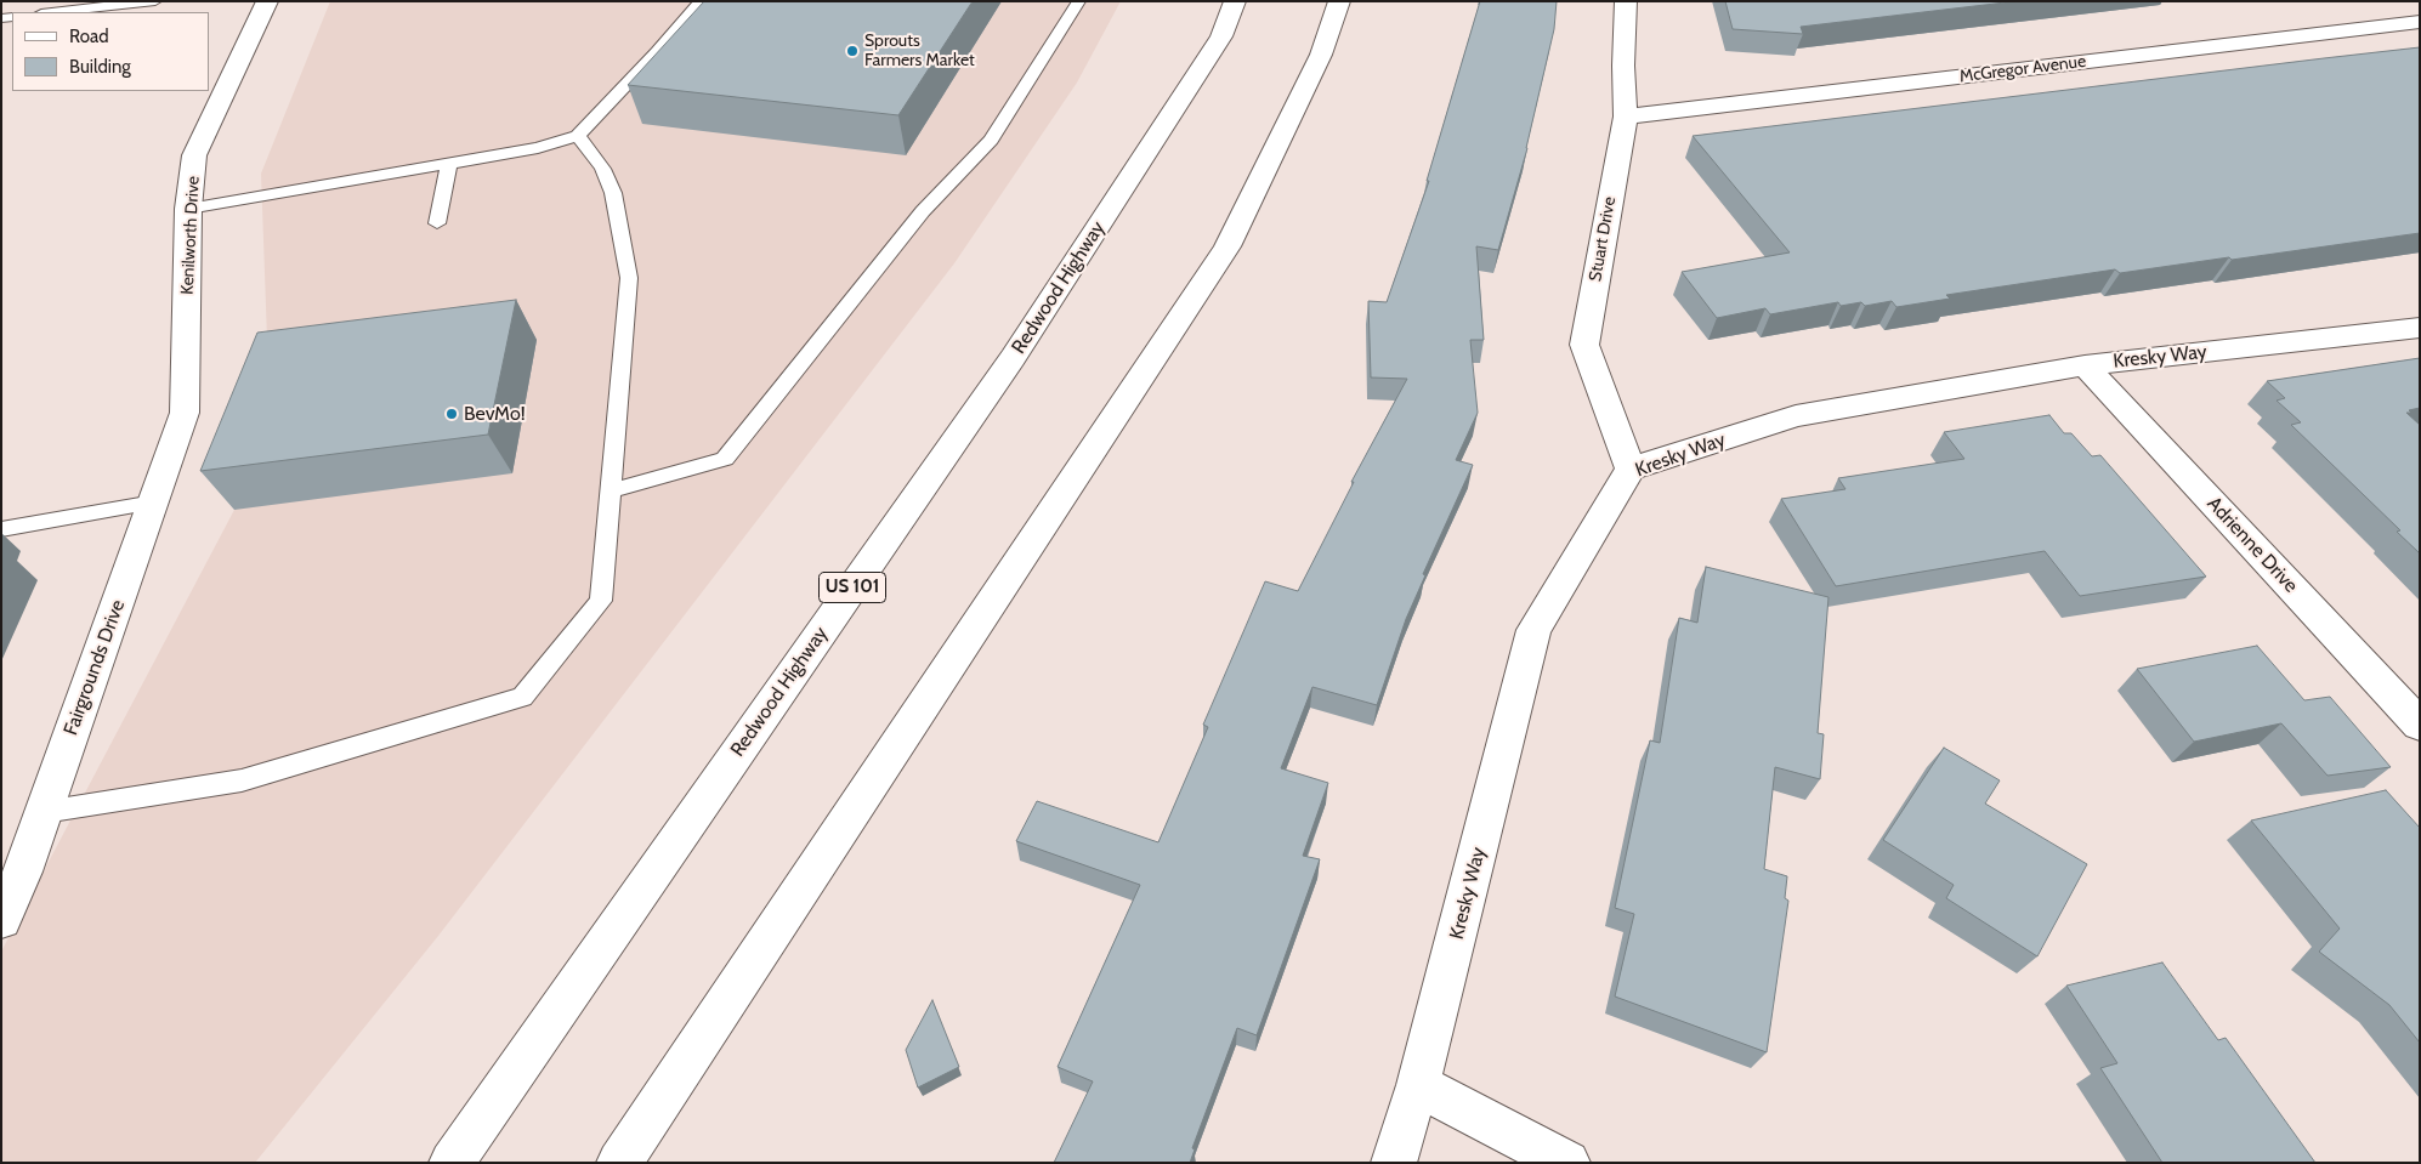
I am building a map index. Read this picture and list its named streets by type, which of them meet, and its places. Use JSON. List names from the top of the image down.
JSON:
{
  "streets": {
    "main road": [
      "McGregor Avenue",
      "Kenilworth Drive",
      "Stuart Drive",
      "Redwood Highway",
      "Kresky Way",
      "Adrienne Drive",
      "US 101",
      "Fairgrounds Drive"
    ]
  },
  "crossings": [
    ["McGregor Avenue", "Stuart Drive"],
    ["Kenilworth Drive", "Fairgrounds Drive"],
    ["Stuart Drive", "Kresky Way"],
    ["Kresky Way", "Adrienne Drive"]
  ],
  "places": ["Sprouts Farmers Market", "BevMo!"],
  "legend": ["Road", "Building"]
}
